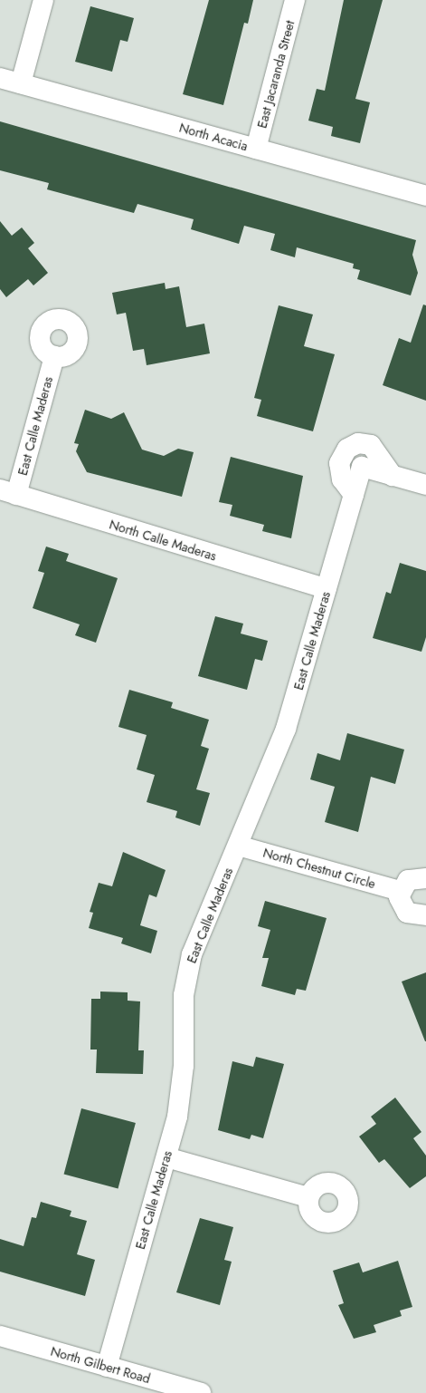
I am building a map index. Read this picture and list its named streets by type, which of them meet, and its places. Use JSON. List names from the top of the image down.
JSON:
{
  "streets": {
    "street": [
      "East Jacaranda Street",
      "North Acacia",
      "East Calle Maderas",
      "North Calle Maderas",
      "North Chestnut Circle",
      "North Gilbert Road"
    ]
  },
  "crossings": [
    ["East Jacaranda Street", "North Acacia"],
    ["East Calle Maderas", "North Calle Maderas"],
    ["East Calle Maderas", "North Chestnut Circle"],
    ["East Calle Maderas", "North Gilbert Road"]
  ]
}
